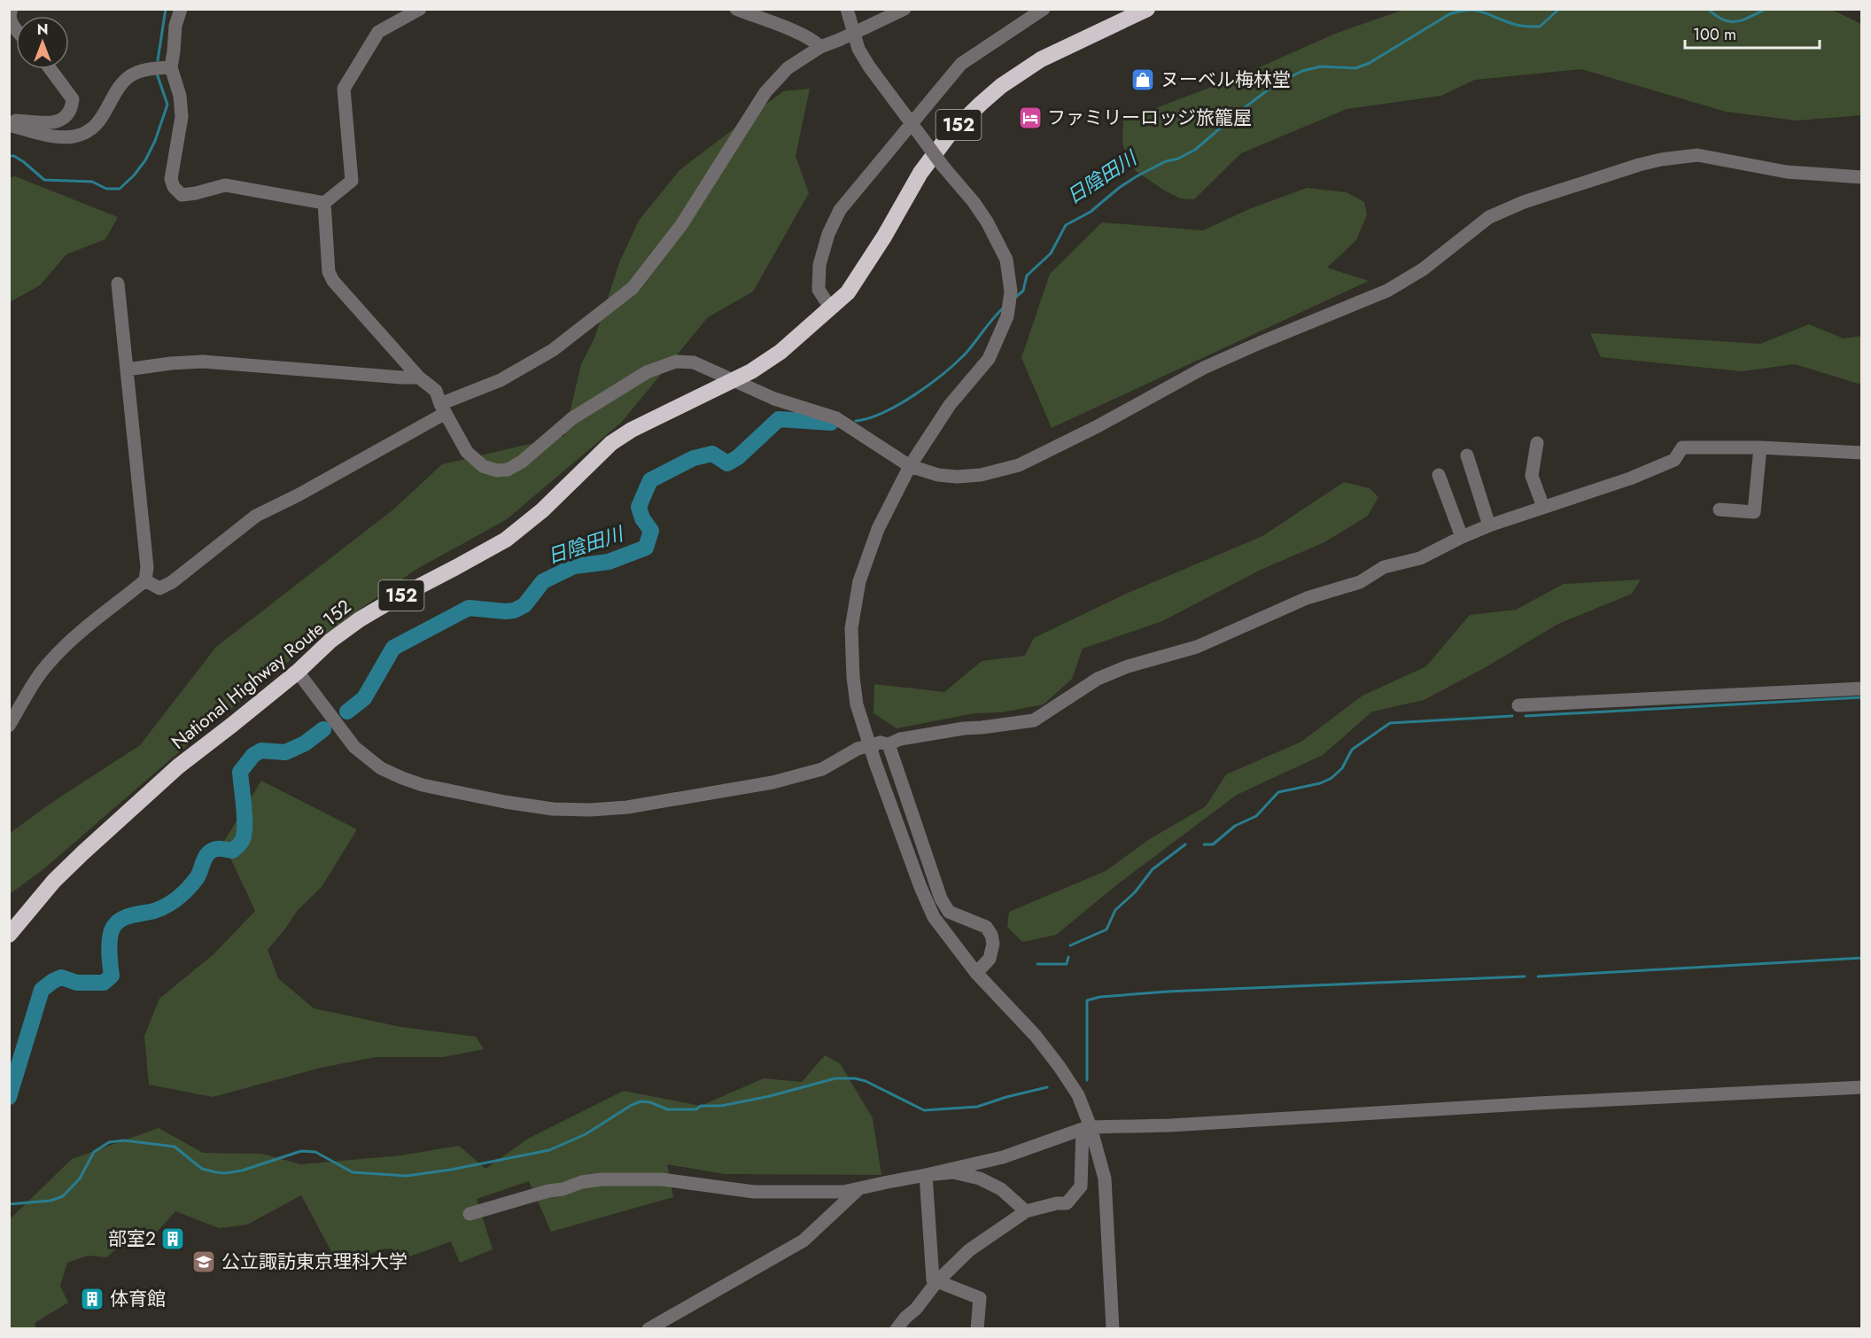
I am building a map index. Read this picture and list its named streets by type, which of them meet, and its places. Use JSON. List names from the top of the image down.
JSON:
{
  "streets": {
    "highway": ["152", "National Highway Route 152"]
  },
  "water": ["日陰田川"],
  "places": {
    "shop": ["ヌーベル梅林堂"],
    "hotel": ["ファミリーロッジ旅籠屋"],
    "building": ["部室2", "体育館"],
    "school or university": ["公立諏訪東京理科大学"]
  },
  "scale_bar": "100 m",
  "north": "top"
}
